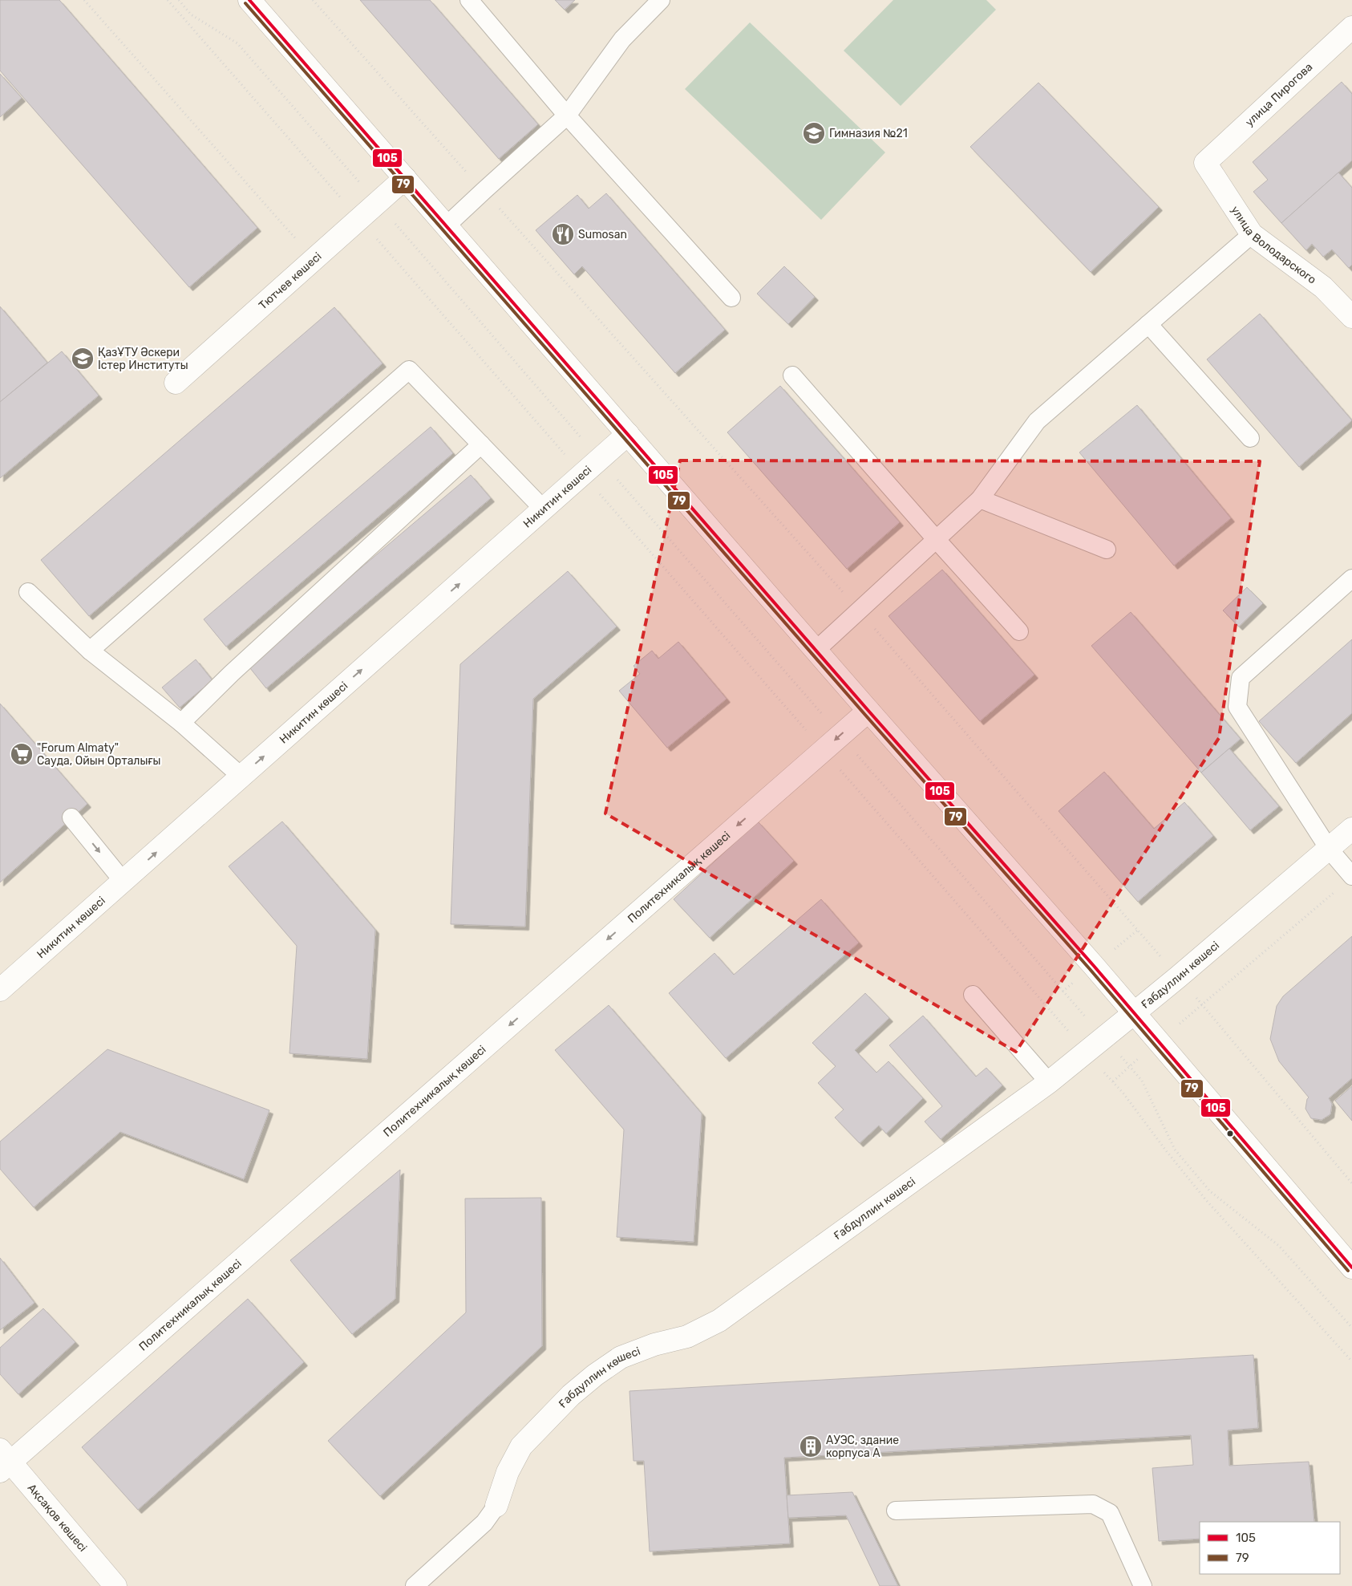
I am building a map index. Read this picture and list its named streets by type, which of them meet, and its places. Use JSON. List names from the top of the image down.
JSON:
{
  "streets": {
    "street": [
      "улица Пирогова",
      "улица Володарского",
      "Тютчев көшесі",
      "Никитин көшесі",
      "Политехникалық көшесі",
      "Ғабдуллин көшесі",
      "Ақсақов көшесі"
    ]
  },
  "crossings": [
    ["улица Пирогова", "улица Володарского"],
    ["Политехникалық көшесі", "Ақсақов көшесі"]
  ],
  "one_way": ["Никитин көшесі", "Политехникалық көшесі"],
  "places": {
    "school or university": ["Гимназия №21", "ҚазҰТУ Әскери Істер Институты"],
    "restaurant": ["Sumosan"],
    "supermarket": ["\"Forum Almaty\" Сауда, Ойын Орталығы"],
    "building": ["АУЭС, здание корпуса A"]
  },
  "lines": ["transit line 105", "transit line 79"],
  "legend": ["105", "79"]
}
